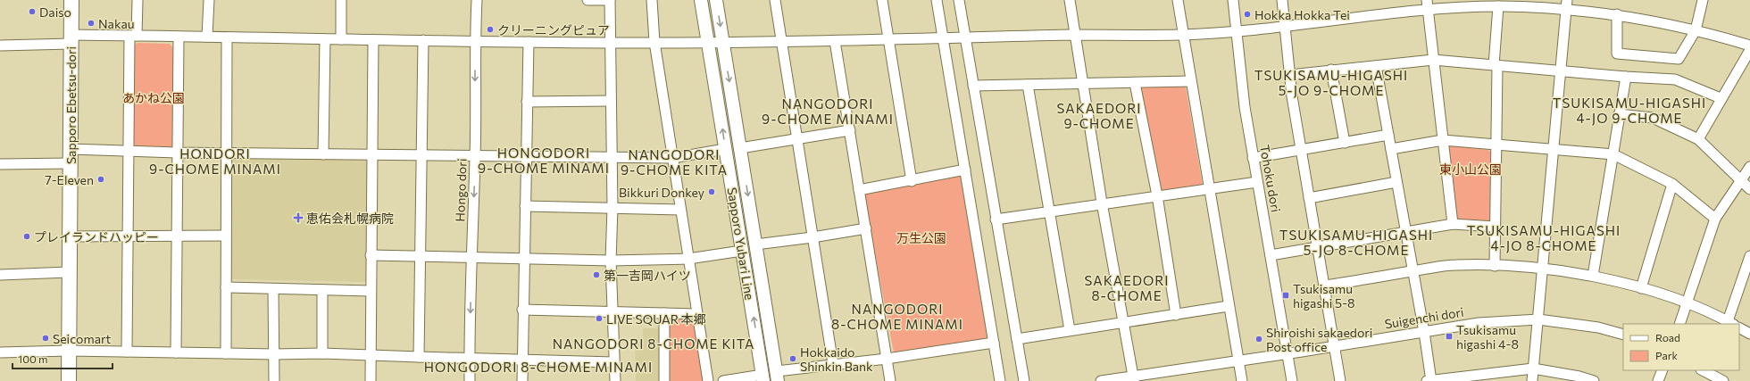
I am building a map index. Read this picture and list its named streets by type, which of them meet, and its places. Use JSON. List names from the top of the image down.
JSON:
{
  "streets": {
    "highway": ["Sapporo Ebetsu-dori"],
    "main road": ["Sapporo Yubari Line"],
    "street": ["Tohoku dori", "Hongo dori", "Suigenchi dori"]
  },
  "crossings": [
    ["Tohoku dori", "Suigenchi dori"]
  ],
  "districts": [
    "TSUKISAMU-HIGASHI 5-JO 9-CHOME",
    "TSUKISAMU-HIGASHI 4-JO 9-CHOME",
    "NANGODORI 9-CHOME MINAMI",
    "SAKAEDORI 9-CHOME",
    "HONGODORI 9-CHOME MINAMI",
    "HONDORI 9-CHOME MINAMI",
    "NANGODORI 9-CHOME KITA",
    "TSUKISAMU-HIGASHI 4-JO 8-CHOME",
    "TSUKISAMU-HIGASHI 5-JO 8-CHOME",
    "SAKAEDORI 8-CHOME",
    "NANGODORI 8-CHOME MINAMI",
    "NANGODORI 8-CHOME KITA",
    "HONGODORI 8-CHOME MINAMI"
  ],
  "parks": ["あかね公園", "東小山公園", "万生公園"],
  "places": {
    "other": [
      "Daiso",
      "Hokka Hokka Tei",
      "Nakau",
      "クリーニングピュア",
      "7-Eleven",
      "Bikkuri Donkey",
      "プレイランドハッピー",
      "第一吉岡ハイツ",
      "LIVE SQUAR 本郷",
      "Seicomart",
      "Shiroishi sakaedori Post office",
      "Hokkaido Shinkin Bank"
    ],
    "health": ["恵佑会札幌病院"],
    "transit": ["Tsukisamu higashi 5-8", "Tsukisamu higashi 4-8"]
  },
  "legend": ["Road", "Park"],
  "scale_bar": "100 m"
}
